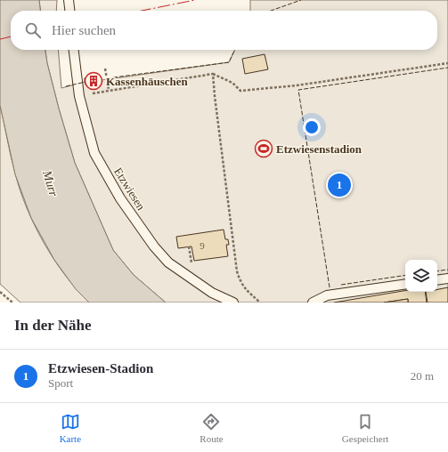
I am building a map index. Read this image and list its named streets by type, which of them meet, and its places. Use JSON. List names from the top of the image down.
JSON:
{
  "streets": {
    "lane": ["Etzwiesen"]
  },
  "water": ["Murr"],
  "places": {
    "building": ["Kassenhäuschen"],
    "sports": ["Etzwiesenstadion"]
  },
  "house_numbers": ["9"],
  "page": {
    "search": "Hier suchen",
    "pins": "1",
    "heading": "In der Nähe",
    "list": [
      {
        "mark": "1",
        "name": "Etzwiesen-Stadion",
        "note": "Sport",
        "value": "20 m"
      }
    ],
    "nav": ["Karte", "Route", "Gespeichert"]
  }
}
